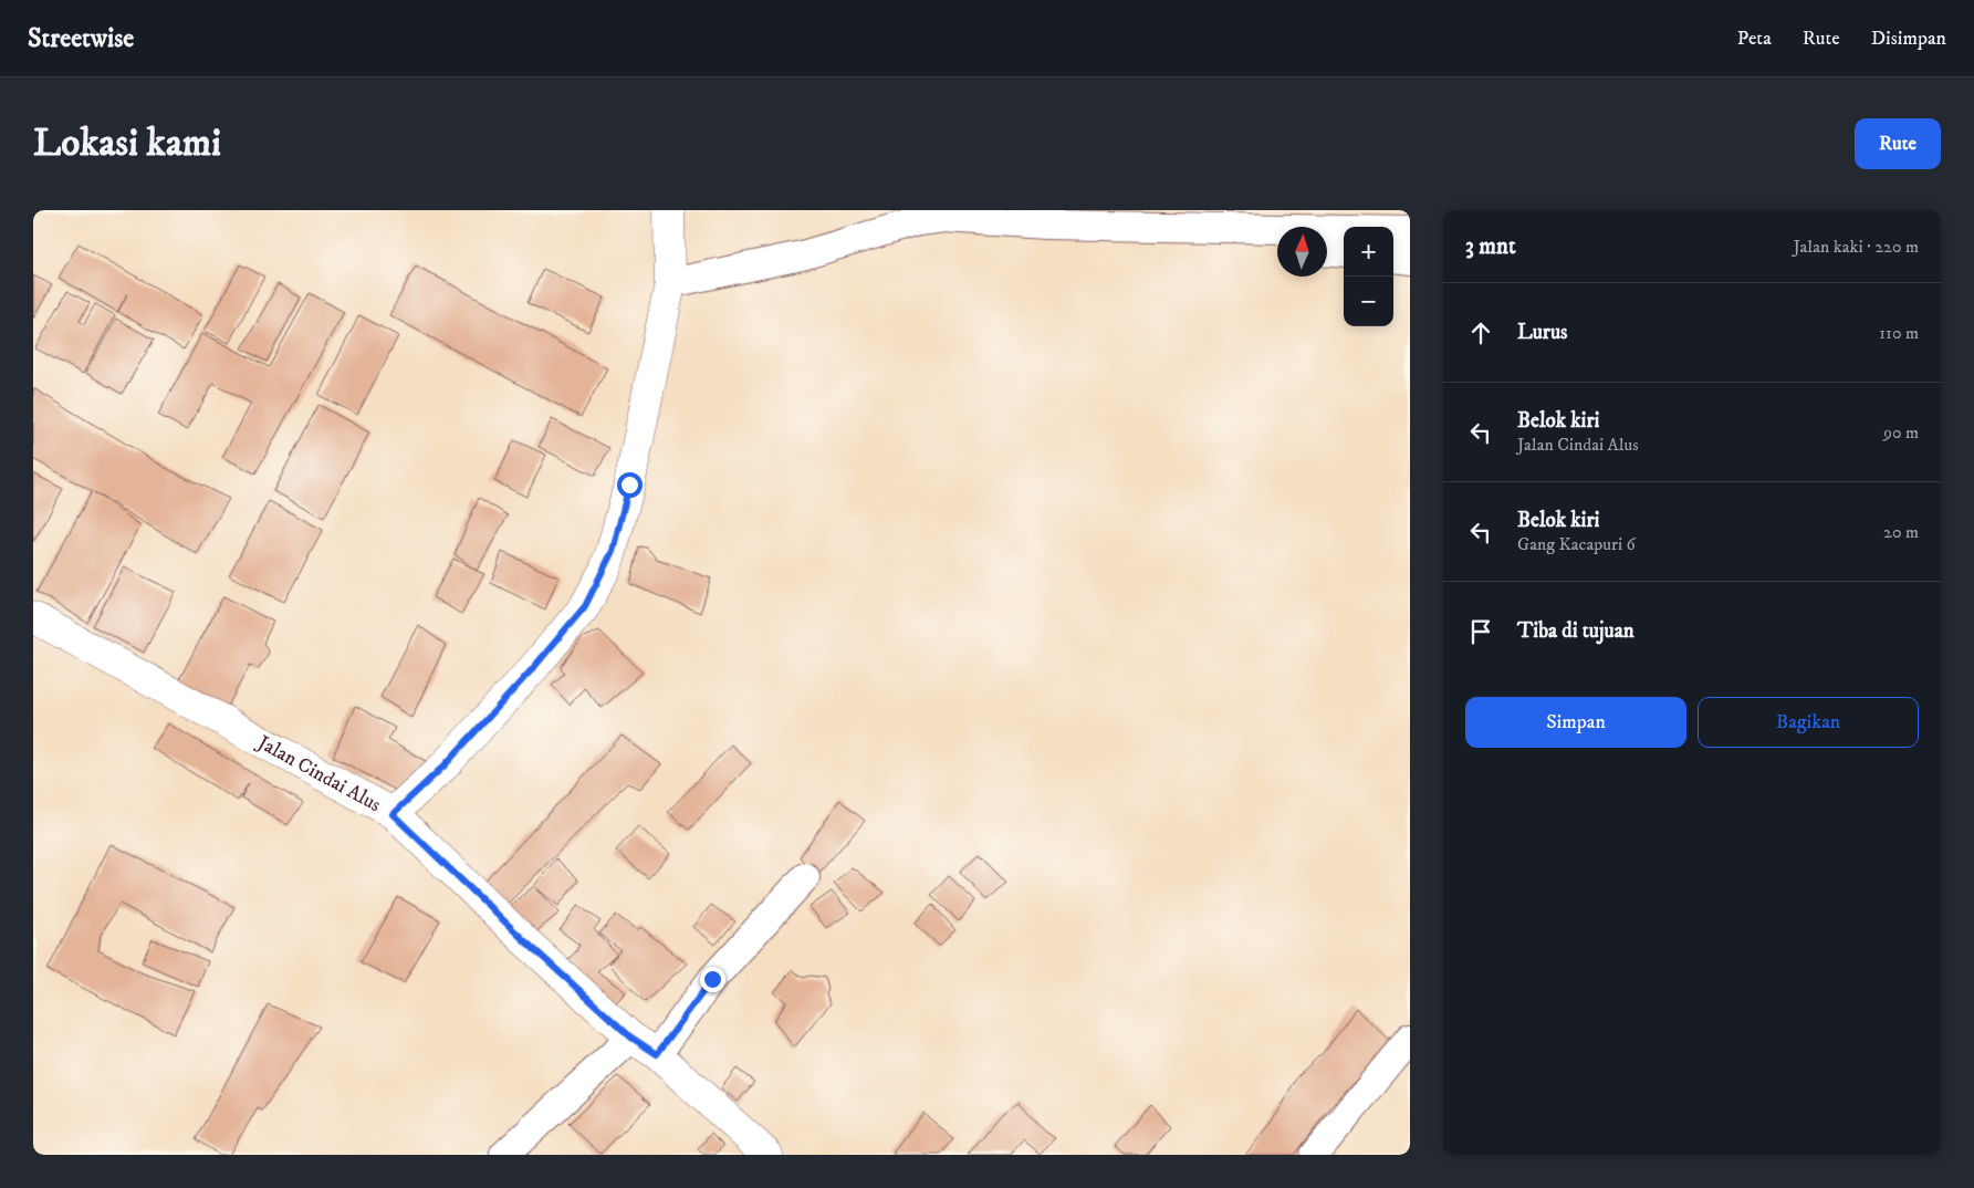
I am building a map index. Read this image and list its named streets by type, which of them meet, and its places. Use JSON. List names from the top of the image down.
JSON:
{
  "streets": {
    "street": ["Jalan Cindai Alus"]
  },
  "north": "top",
  "page": {
    "header": "Streetwise",
    "nav": ["Peta", "Rute", "Disimpan"],
    "buttons": [
      "Rute",
      ["Simpan", "Bagikan"]
    ],
    "title": "Lokasi kami",
    "heading": ["3 mnt", "Jalan kaki · 220 m"],
    "map_buttons": ["+", "−"],
    "list": [
      ["Lurus", "110 m"],
      ["Belok kiri", "Jalan Cindai Alus", "90 m"],
      ["Belok kiri", "Gang Kacapuri 6", "20 m"],
      "Tiba di tujuan"
    ]
  }
}
